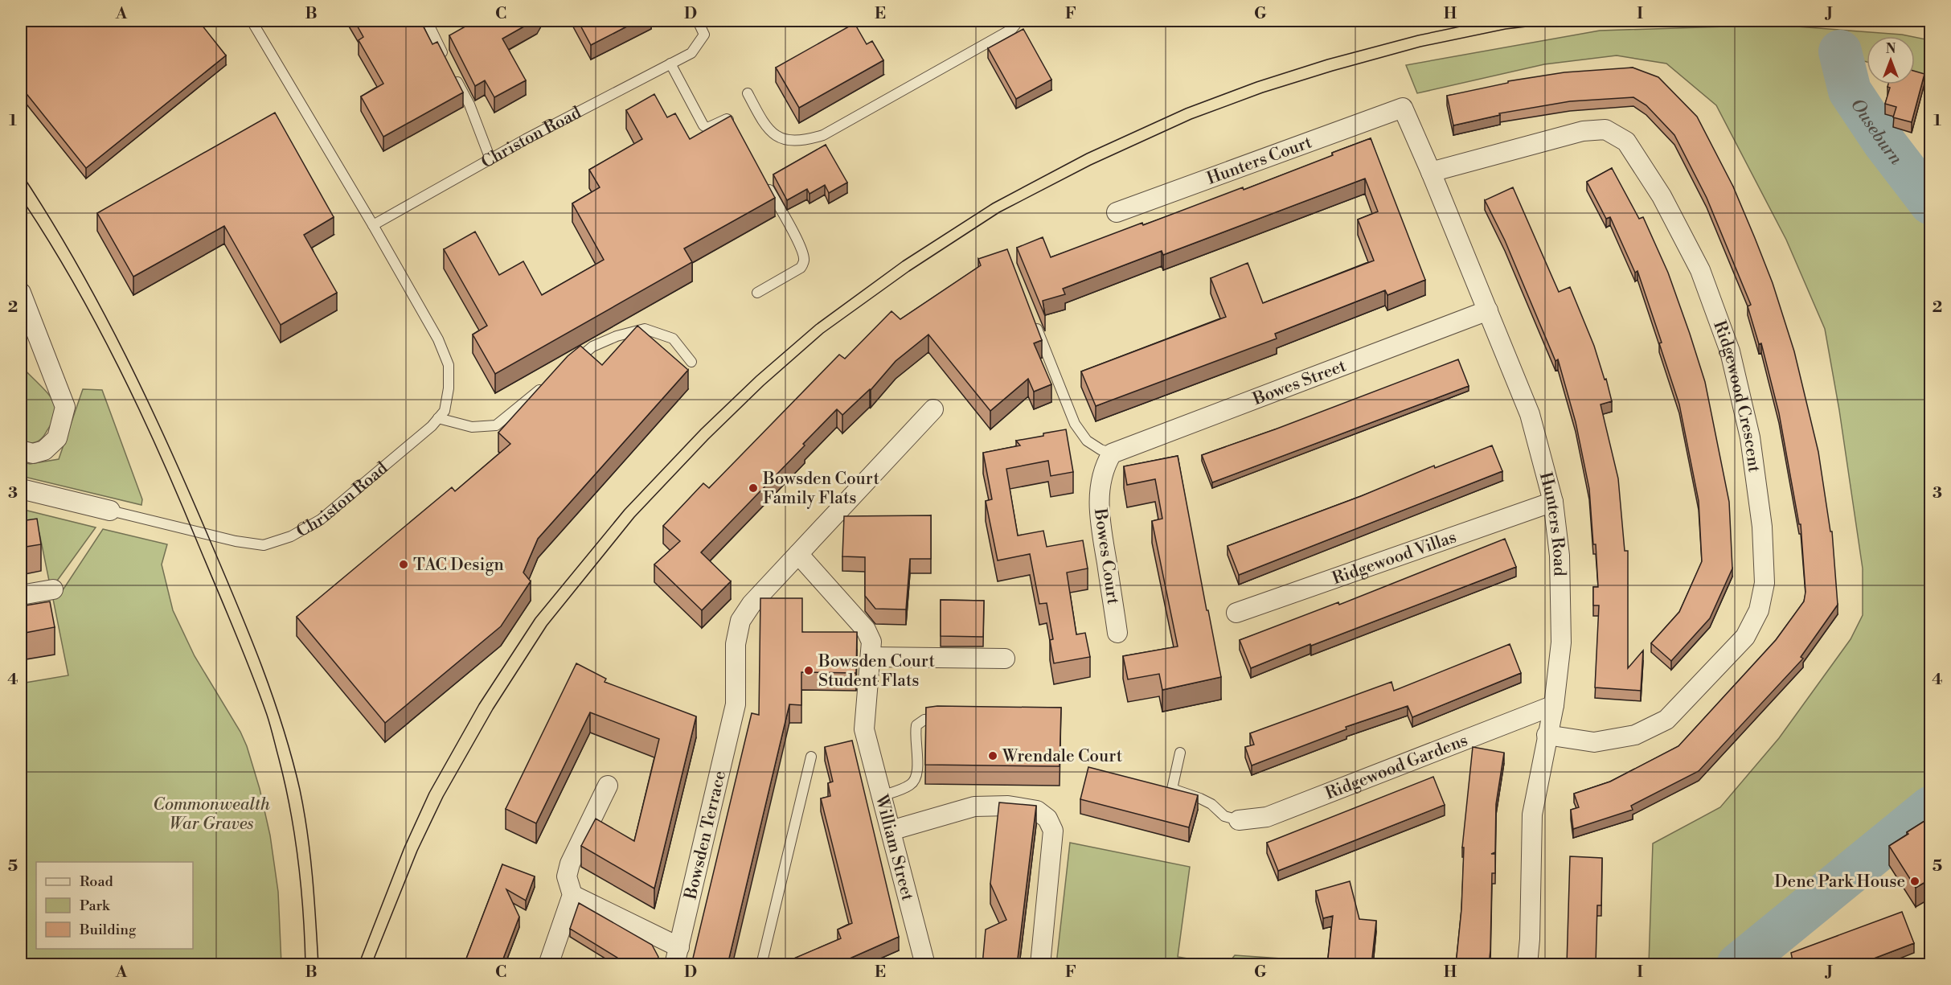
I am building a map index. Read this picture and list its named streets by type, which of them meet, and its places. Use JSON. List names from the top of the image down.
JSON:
{
  "streets": {
    "street": [
      "Christon Road",
      "Hunters Court",
      "Bowes Street",
      "Ridgewood Crescent",
      "Hunters Road",
      "Bowes Court",
      "Ridgewood Villas",
      "Ridgewood Gardens",
      "Bowsden Terrace",
      "William Street"
    ]
  },
  "crossings": [
    ["Hunters Court", "Hunters Road"],
    ["Bowes Street", "Hunters Road"],
    ["Bowes Street", "Bowes Court"],
    ["Ridgewood Crescent", "Hunters Road"],
    ["Hunters Road", "Ridgewood Villas"],
    ["Hunters Road", "Ridgewood Gardens"],
    ["Bowsden Terrace", "William Street"]
  ],
  "water": ["Ouseburn"],
  "parks": ["Commonwealth War Graves"],
  "places": [
    "Bowsden Court Family Flats",
    "TAC Design",
    "Bowsden Court Student Flats",
    "Wrendale Court",
    "Dene Park House"
  ],
  "legend": ["Road", "Park", "Building"],
  "north": "top",
  "grid": {
    "columns": [
      "A",
      "B",
      "C",
      "D",
      "E",
      "F",
      "G",
      "H",
      "I",
      "J"
    ],
    "rows": [
      "1",
      "2",
      "3",
      "4",
      "5"
    ]
  }
}
